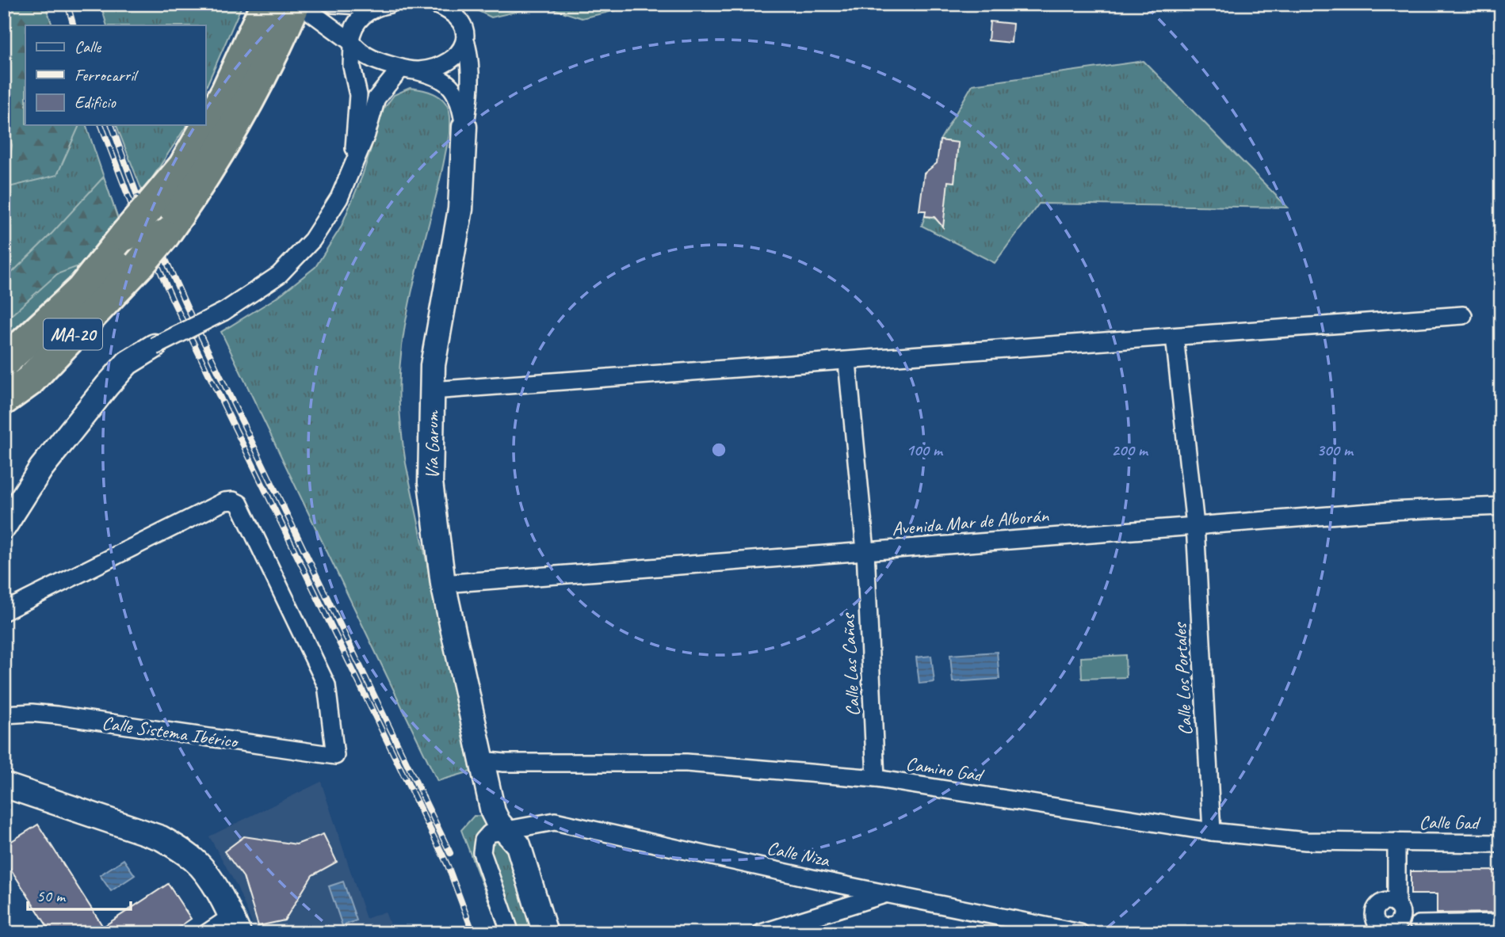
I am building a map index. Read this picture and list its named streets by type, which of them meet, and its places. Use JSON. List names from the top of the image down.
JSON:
{
  "streets": {
    "highway": ["MA-20"],
    "street": [
      "Vía Garum",
      "Avenida Mar de Alborán",
      "Calle Las Cañas",
      "Calle Los Portales",
      "Calle Sistema Ibérico",
      "Camino Gad",
      "Calle Gad",
      "Calle Niza"
    ]
  },
  "crossings": [
    ["Vía Garum", "Avenida Mar de Alborán"],
    ["Vía Garum", "Camino Gad"],
    ["Vía Garum", "Calle Niza"],
    ["Avenida Mar de Alborán", "Calle Las Cañas"],
    ["Avenida Mar de Alborán", "Calle Los Portales"],
    ["Calle Las Cañas", "Camino Gad"],
    ["Calle Los Portales", "Camino Gad"],
    ["Camino Gad", "Calle Gad"]
  ],
  "legend": ["Calle", "Ferrocarril", "Edificio"],
  "scale_bar": "50 m",
  "rings": ["100 m", "200 m", "300 m"]
}
